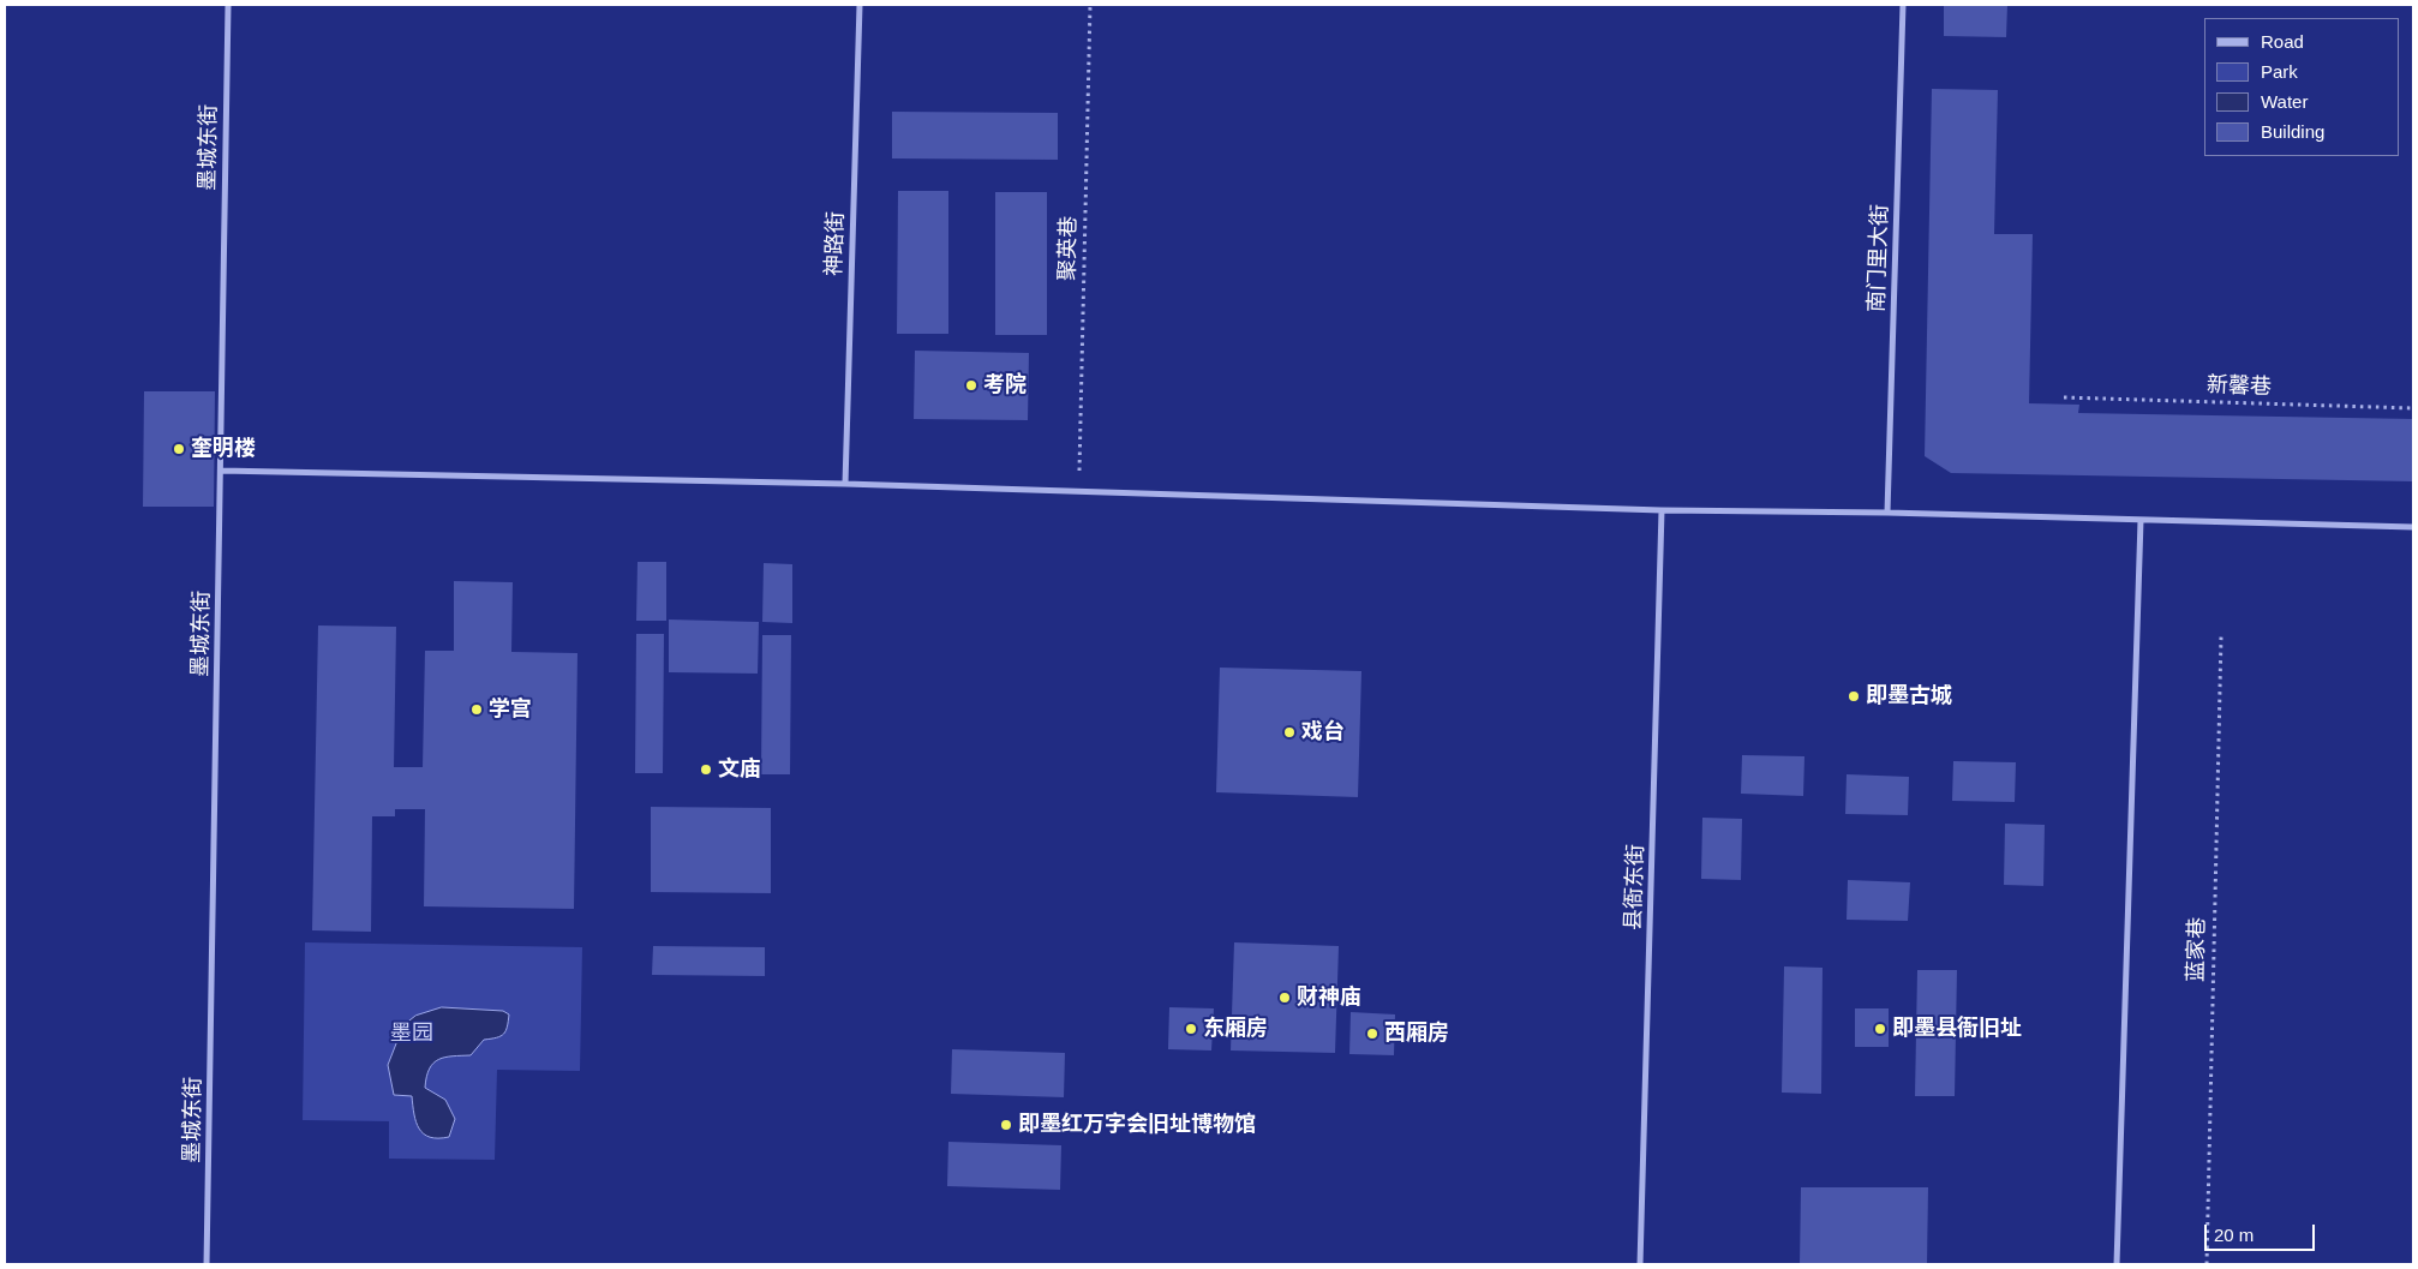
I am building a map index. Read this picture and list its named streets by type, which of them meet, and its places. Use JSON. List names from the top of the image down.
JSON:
{
  "streets": {
    "street": [
      "墨城东街",
      "神路街",
      "南门里大街",
      "县衙东街"
    ],
    "path": ["聚英巷", "新馨巷", "蓝家巷"]
  },
  "parks": ["墨园"],
  "places": [
    "考院",
    "奎明楼",
    "即墨古城",
    "学宫",
    "戏台",
    "文庙",
    "财神庙",
    "东厢房",
    "即墨县衙旧址",
    "西厢房",
    "即墨红万字会旧址博物馆"
  ],
  "legend": [
    "Road",
    "Park",
    "Water",
    "Building"
  ],
  "scale_bar": "20 m"
}
